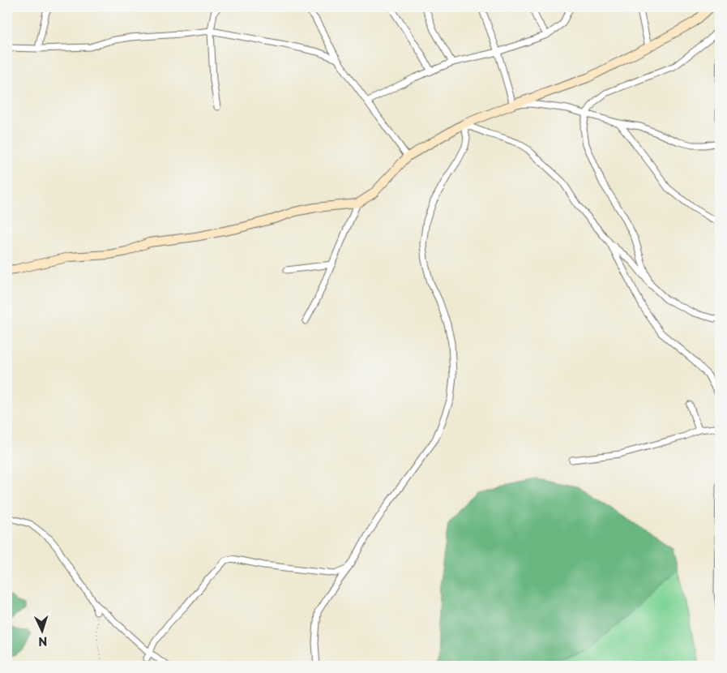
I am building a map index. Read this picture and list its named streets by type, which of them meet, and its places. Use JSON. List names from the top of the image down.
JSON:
{
  "north": "bottom"
}
